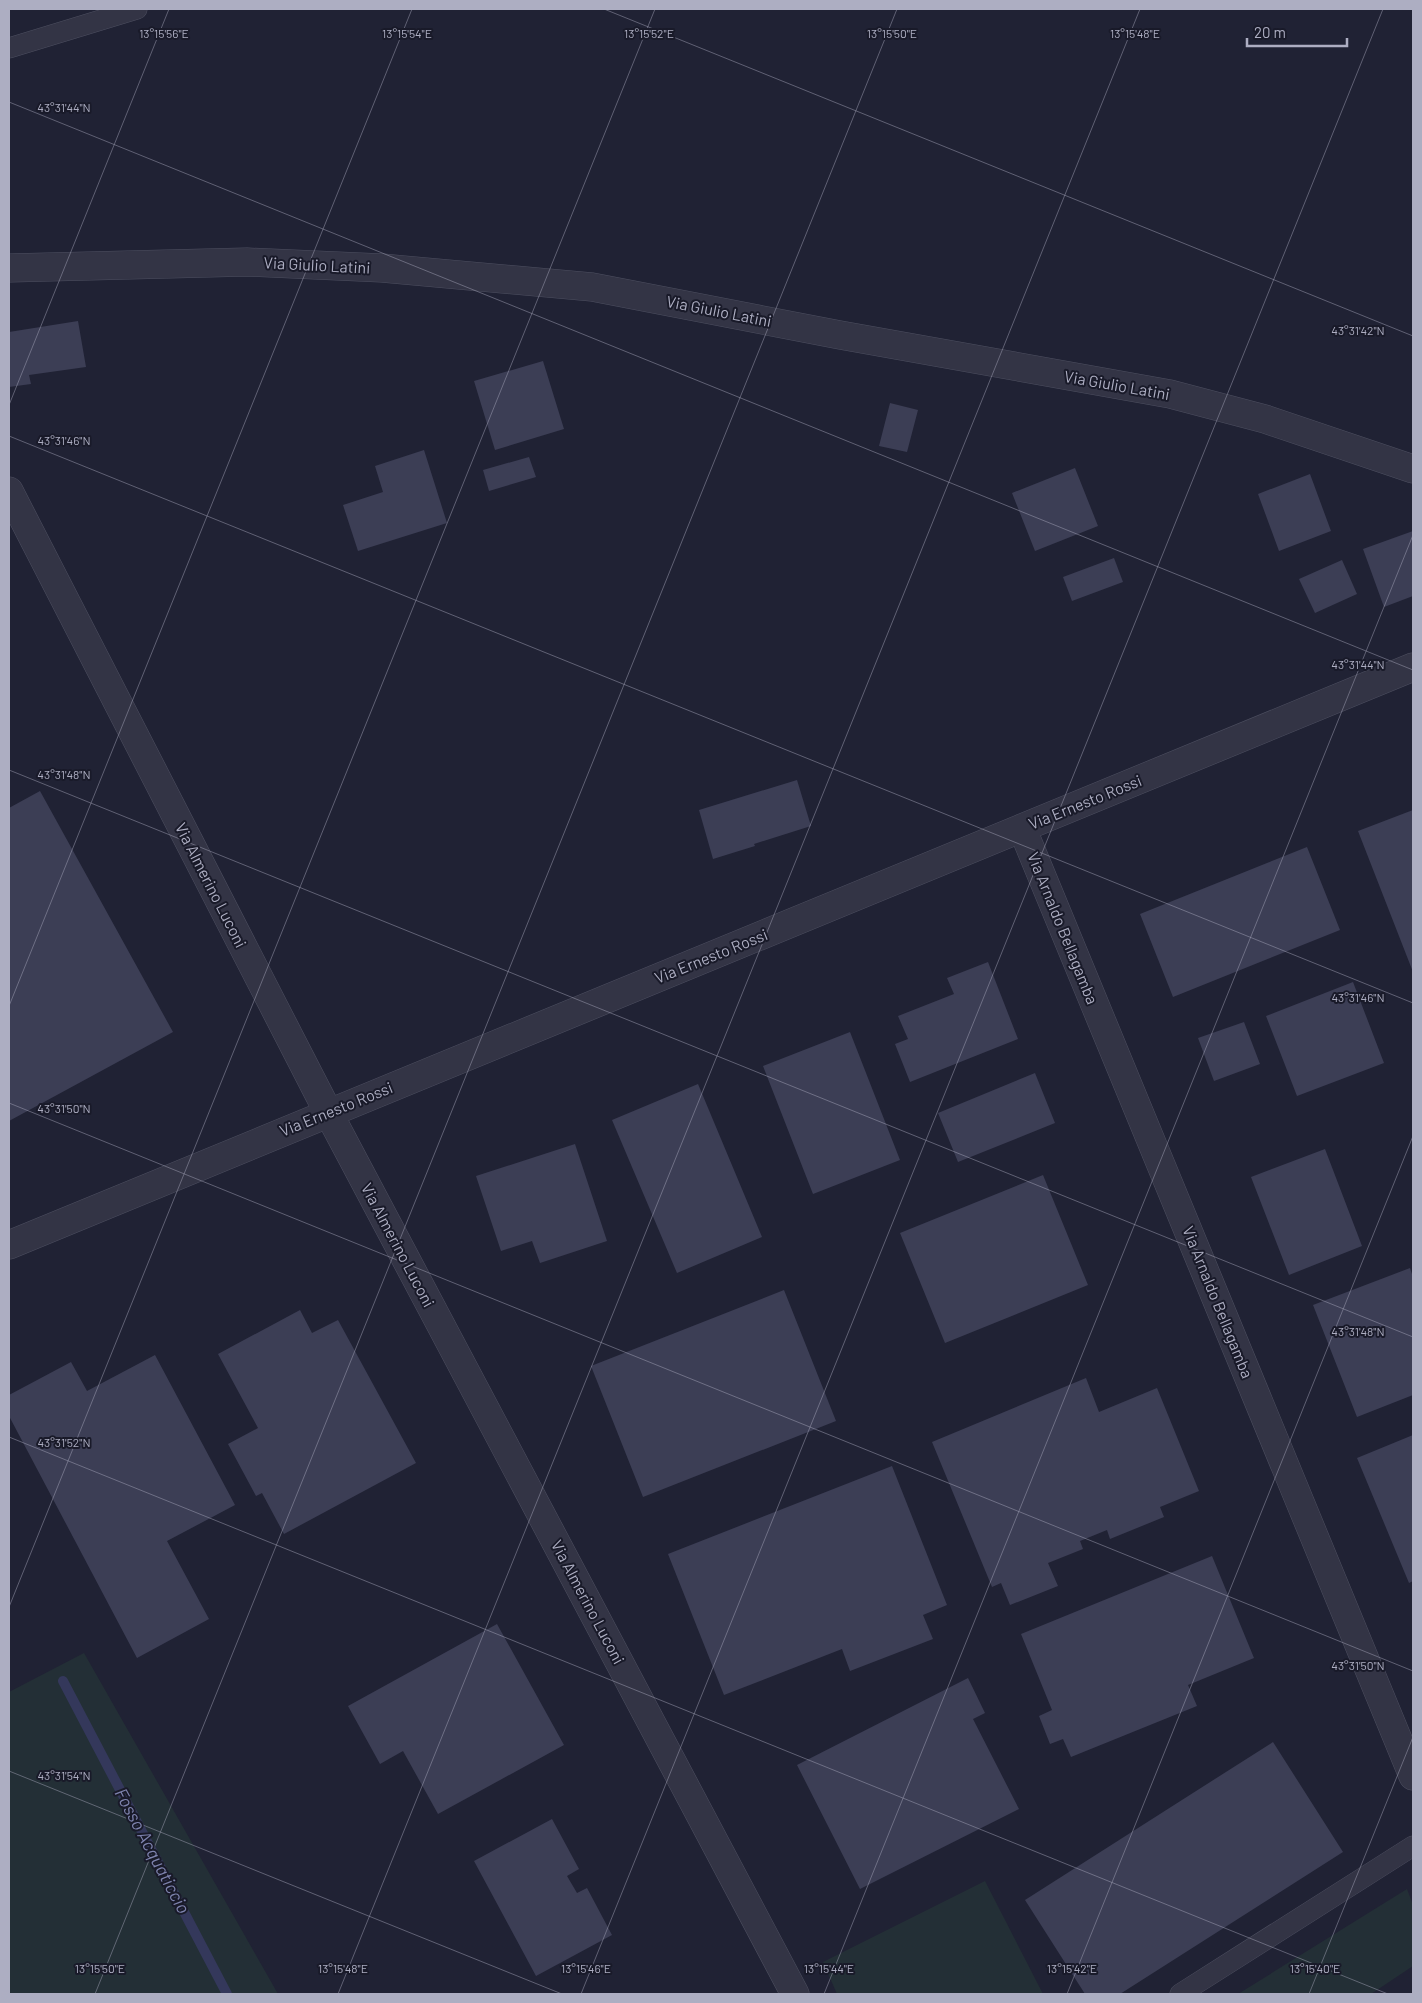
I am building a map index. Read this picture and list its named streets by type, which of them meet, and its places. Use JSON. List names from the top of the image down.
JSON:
{
  "streets": {
    "street": [
      "Via Giulio Latini",
      "Via Ernesto Rossi",
      "Via Almerino Luconi",
      "Via Arnaldo Bellagamba"
    ]
  },
  "crossings": [
    ["Via Ernesto Rossi", "Via Almerino Luconi"],
    ["Via Ernesto Rossi", "Via Arnaldo Bellagamba"]
  ],
  "water": ["Fosso Acquaticcio"],
  "scale_bar": "20 m",
  "coordinates": [
    "13°15'50\"E",
    "13°15'48\"E",
    "13°15'56\"E",
    "13°15'54\"E",
    "13°15'52\"E",
    "43°31'44\"N",
    "43°31'42\"N",
    "43°31'46\"N",
    "43°31'48\"N",
    "43°31'50\"N",
    "43°31'52\"N",
    "43°31'54\"N",
    "13°15'46\"E",
    "13°15'44\"E",
    "13°15'42\"E",
    "13°15'40\"E"
  ]
}
